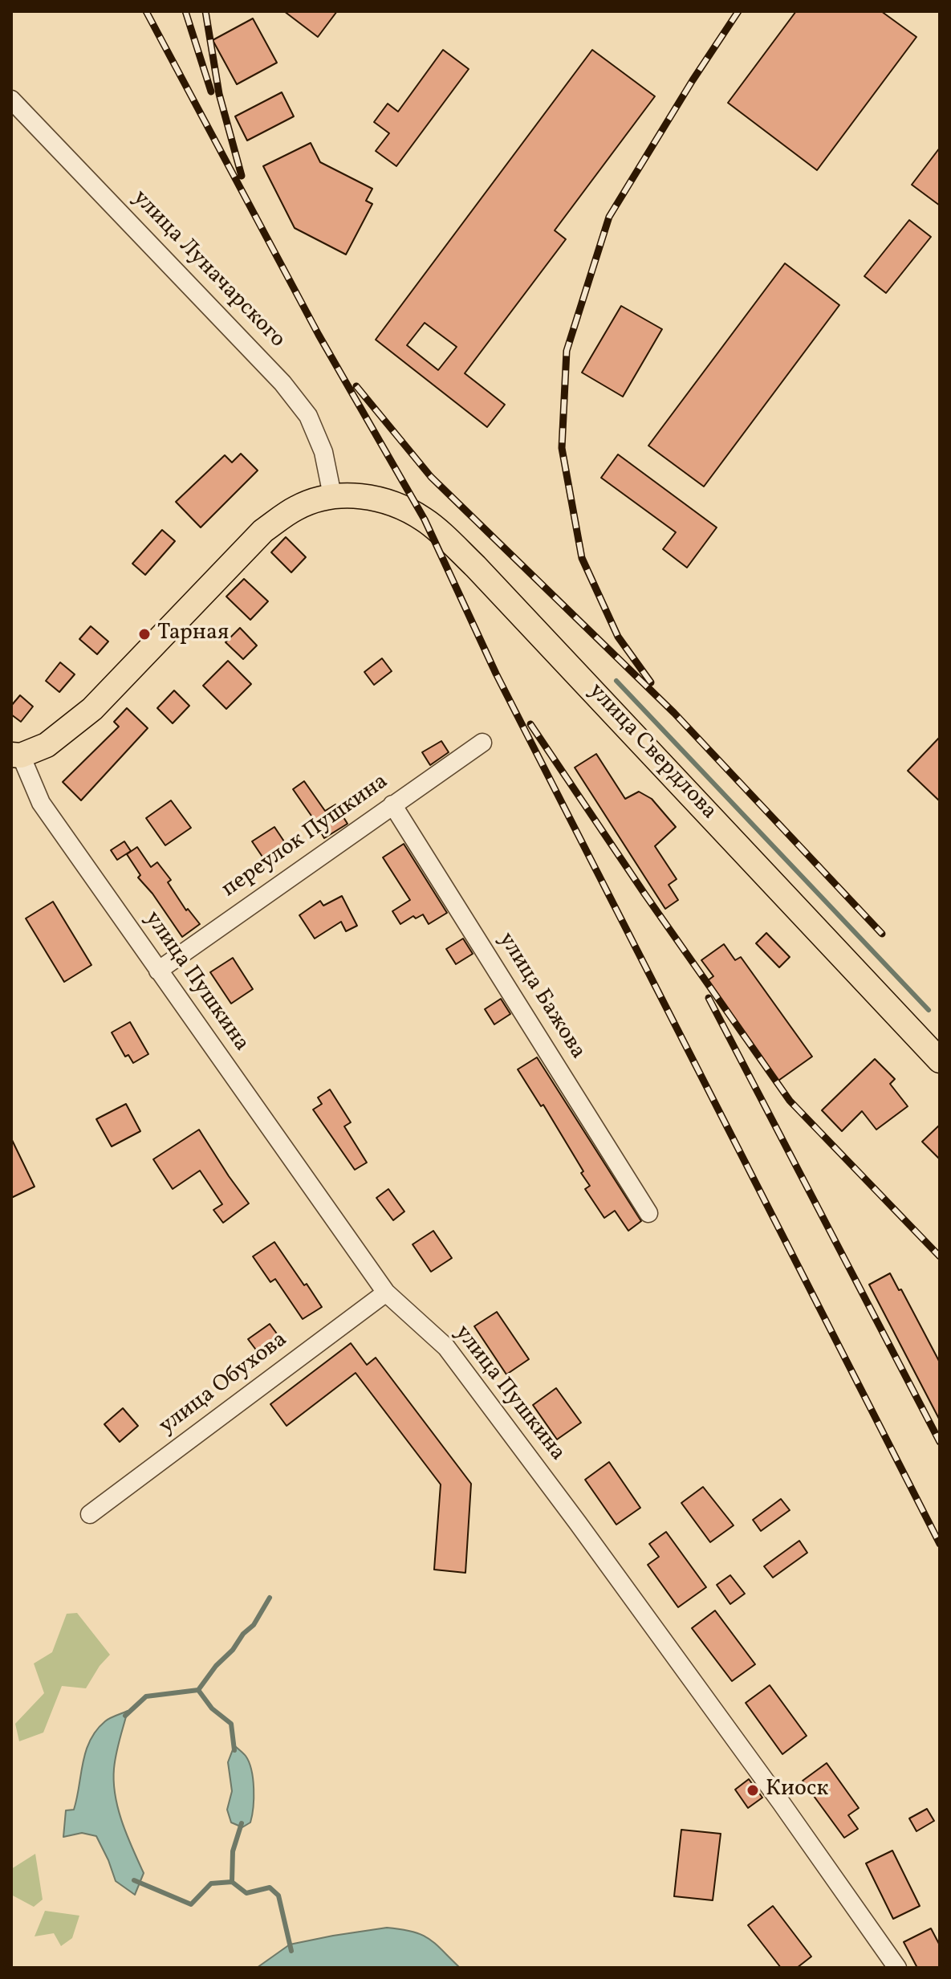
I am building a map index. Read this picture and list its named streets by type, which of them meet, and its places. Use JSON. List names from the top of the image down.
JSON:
{
  "streets": {
    "main road": ["улица Свердлова"],
    "street": [
      "улица Луначарского",
      "переулок Пушкина",
      "улица Пушкина",
      "улица Бажова",
      "улица Обухова"
    ]
  },
  "crossings": [
    ["улица Луначарского", "улица Свердлова"],
    ["переулок Пушкина", "улица Пушкина"],
    ["переулок Пушкина", "улица Бажова"],
    ["улица Пушкина", "улица Обухова"]
  ],
  "places": ["Тарная", "Киоск"]
}
